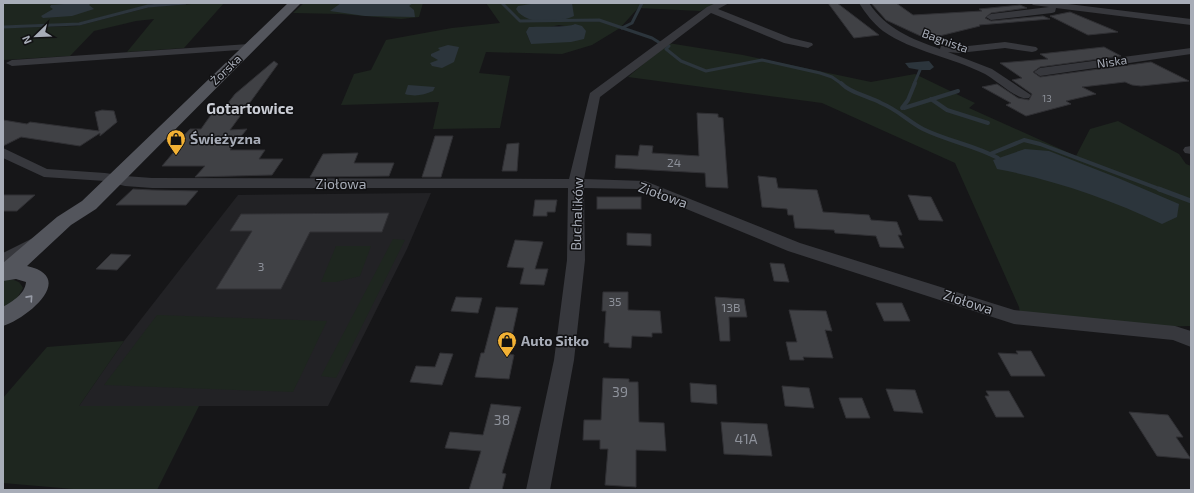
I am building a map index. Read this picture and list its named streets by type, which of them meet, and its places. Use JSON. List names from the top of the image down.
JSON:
{
  "streets": {
    "main road": ["Żorska"],
    "street": [
      "Bagnista",
      "Niska",
      "Ziołowa",
      "Buchalików"
    ]
  },
  "crossings": [
    ["Żorska", "Ziołowa"],
    ["Ziołowa", "Buchalików"]
  ],
  "districts": ["Gotartowice"],
  "places": {
    "shop": ["Świeżyzna", "Auto Sitko"]
  },
  "house_numbers": [
    "13",
    "24",
    "3",
    "35",
    "13B",
    "39",
    "38",
    "41A"
  ],
  "north": "bottom left"
}
